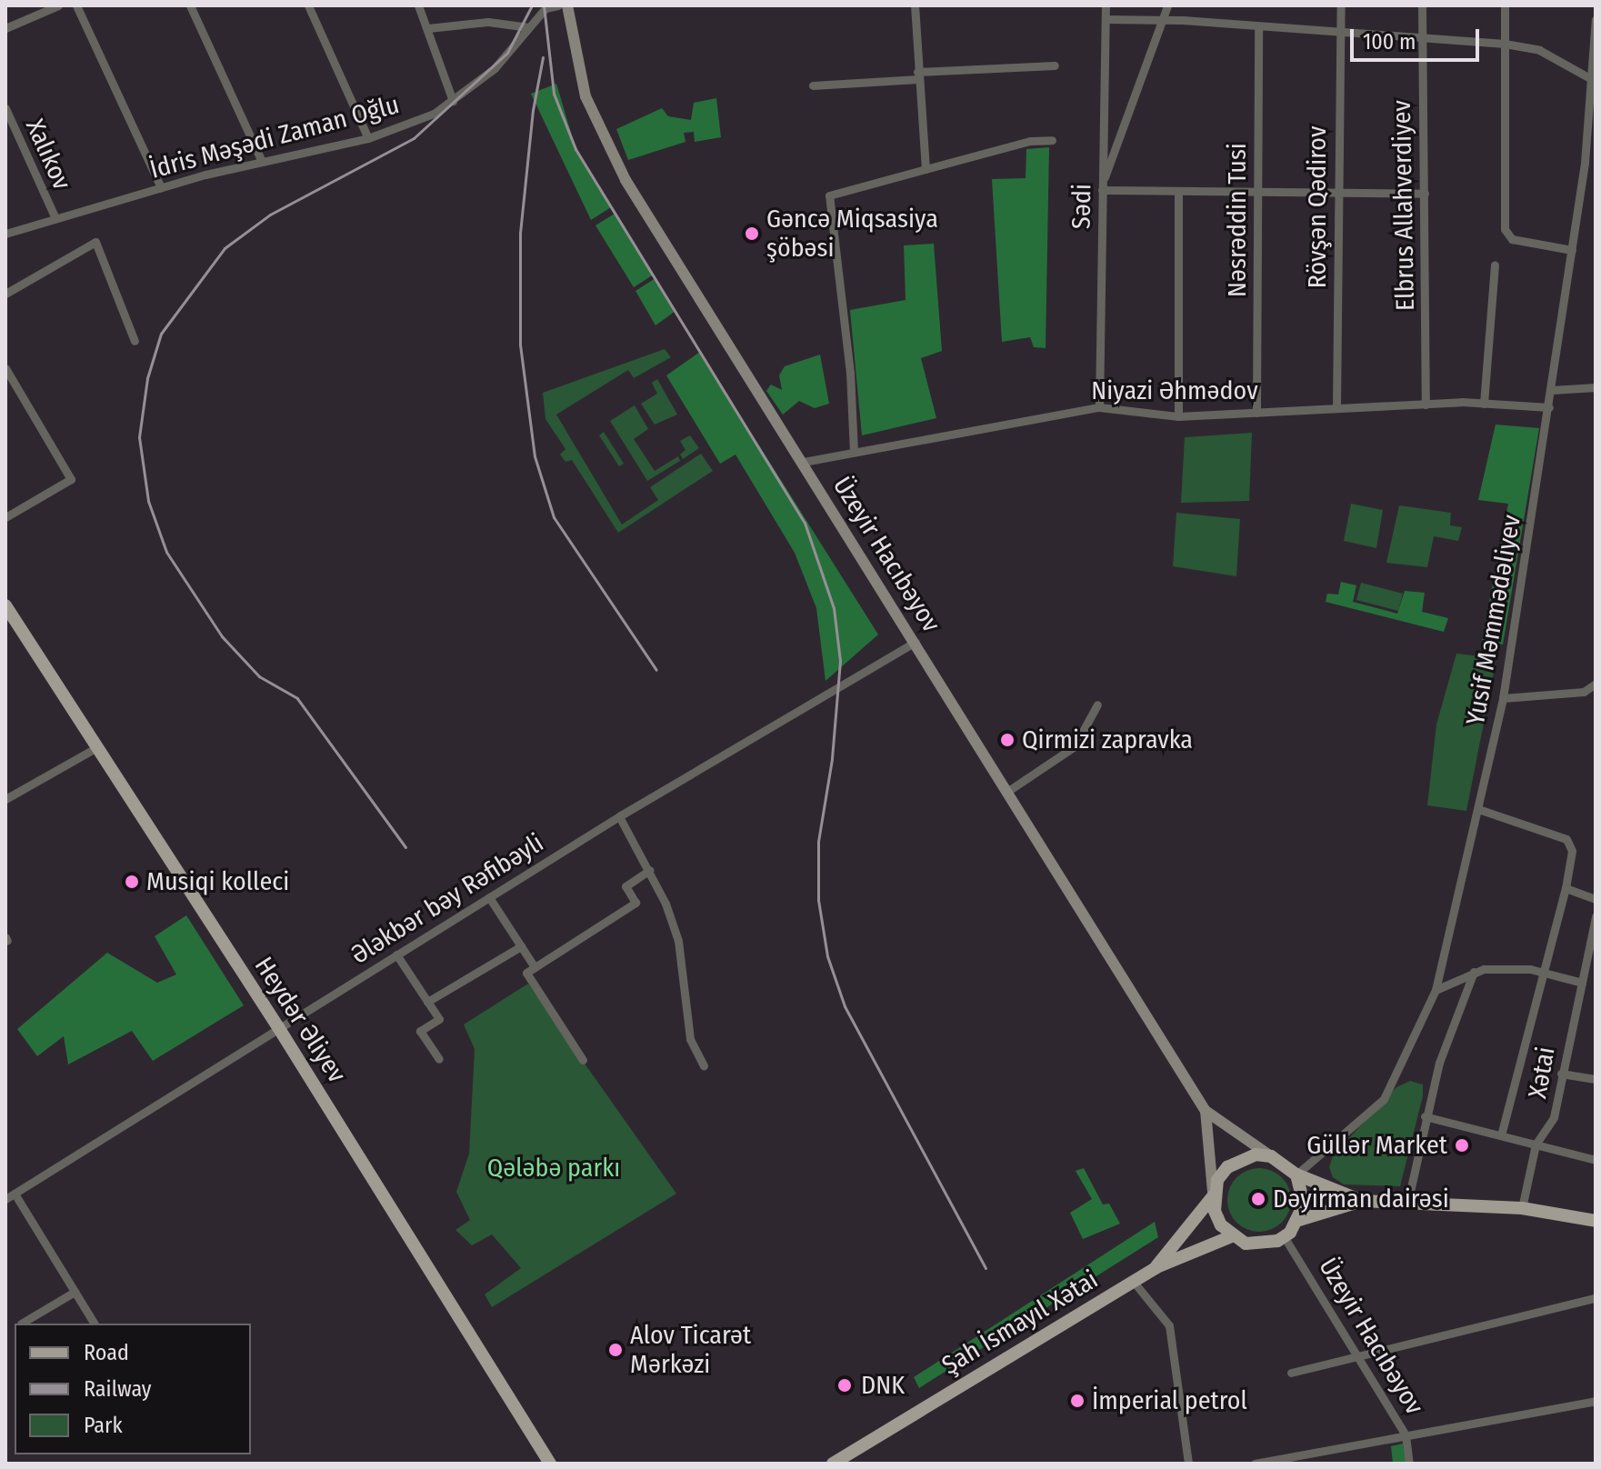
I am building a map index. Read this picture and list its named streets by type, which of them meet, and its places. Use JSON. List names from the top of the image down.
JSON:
{
  "streets": {
    "main road": ["Üzeyir Hacıbəyov", "Heydər Əliyev", "Şah İsmayıl Xətai"],
    "street": [
      "İdris Məşədi Zaman Oğlu",
      "Xalıkov",
      "Elbrus Allahverdiyev",
      "Sədi",
      "Rövşən Qədirov",
      "Nəsrəddin Tusi",
      "Niyazi Əhmədov",
      "Yusif Məmmədəliyev",
      "Ələkbər bəy Rəfibəyli",
      "Xətai"
    ]
  },
  "crossings": [
    ["İdris Məşədi Zaman Oğlu", "Xalıkov"],
    ["Elbrus Allahverdiyev", "Niyazi Əhmədov"],
    ["Sədi", "Niyazi Əhmədov"],
    ["Rövşən Qədirov", "Niyazi Əhmədov"],
    ["Nəsrəddin Tusi", "Niyazi Əhmədov"],
    ["Niyazi Əhmədov", "Üzeyir Hacıbəyov"],
    ["Niyazi Əhmədov", "Yusif Məmmədəliyev"],
    ["Üzeyir Hacıbəyov", "Yusif Məmmədəliyev"],
    ["Üzeyir Hacıbəyov", "Ələkbər bəy Rəfibəyli"],
    ["Ələkbər bəy Rəfibəyli", "Heydər Əliyev"]
  ],
  "parks": ["Qələbə parkı"],
  "places": [
    "Gəncə Miqsasiya şöbəsi",
    "Qirmizi zapravka",
    "Musiqi kolleci",
    "Güllər Market",
    "Dəyirman dairəsi",
    "Alov Ticarət Mərkəzi",
    "DNK",
    "İmperial petrol"
  ],
  "legend": ["Road", "Railway", "Park"],
  "scale_bar": "100 m"
}
